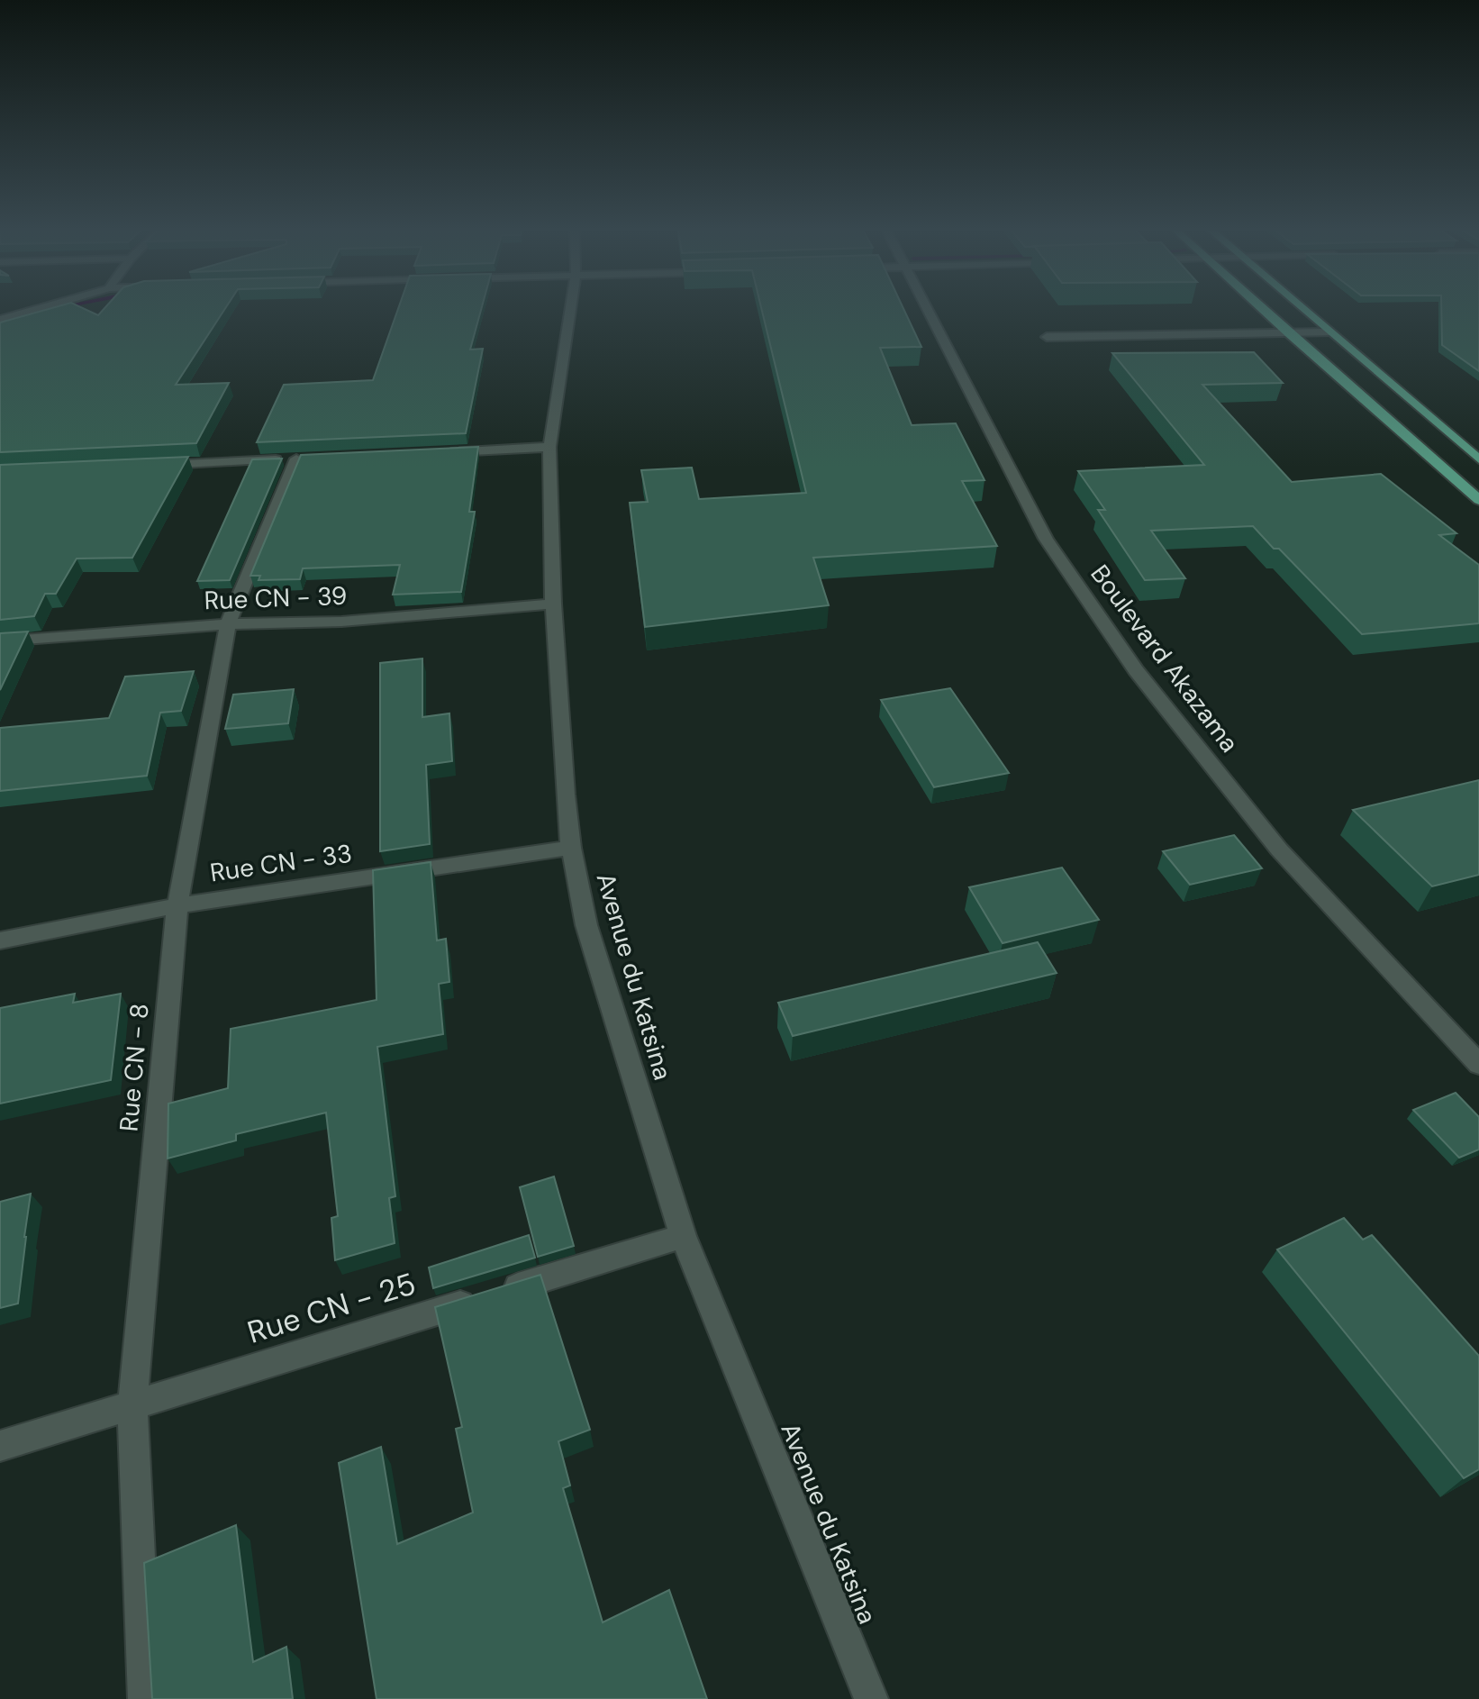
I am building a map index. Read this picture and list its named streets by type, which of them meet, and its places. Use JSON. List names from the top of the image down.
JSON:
{
  "streets": {
    "street": [
      "Rue CN - 39",
      "Boulevard Akazama",
      "Rue CN - 33",
      "Avenue du Katsina",
      "Rue CN - 8",
      "Rue CN - 25"
    ]
  },
  "crossings": [
    ["Rue CN - 39", "Avenue du Katsina"],
    ["Rue CN - 39", "Rue CN - 8"],
    ["Rue CN - 33", "Avenue du Katsina"],
    ["Rue CN - 33", "Rue CN - 8"],
    ["Avenue du Katsina", "Rue CN - 25"],
    ["Rue CN - 8", "Rue CN - 25"]
  ]
}
